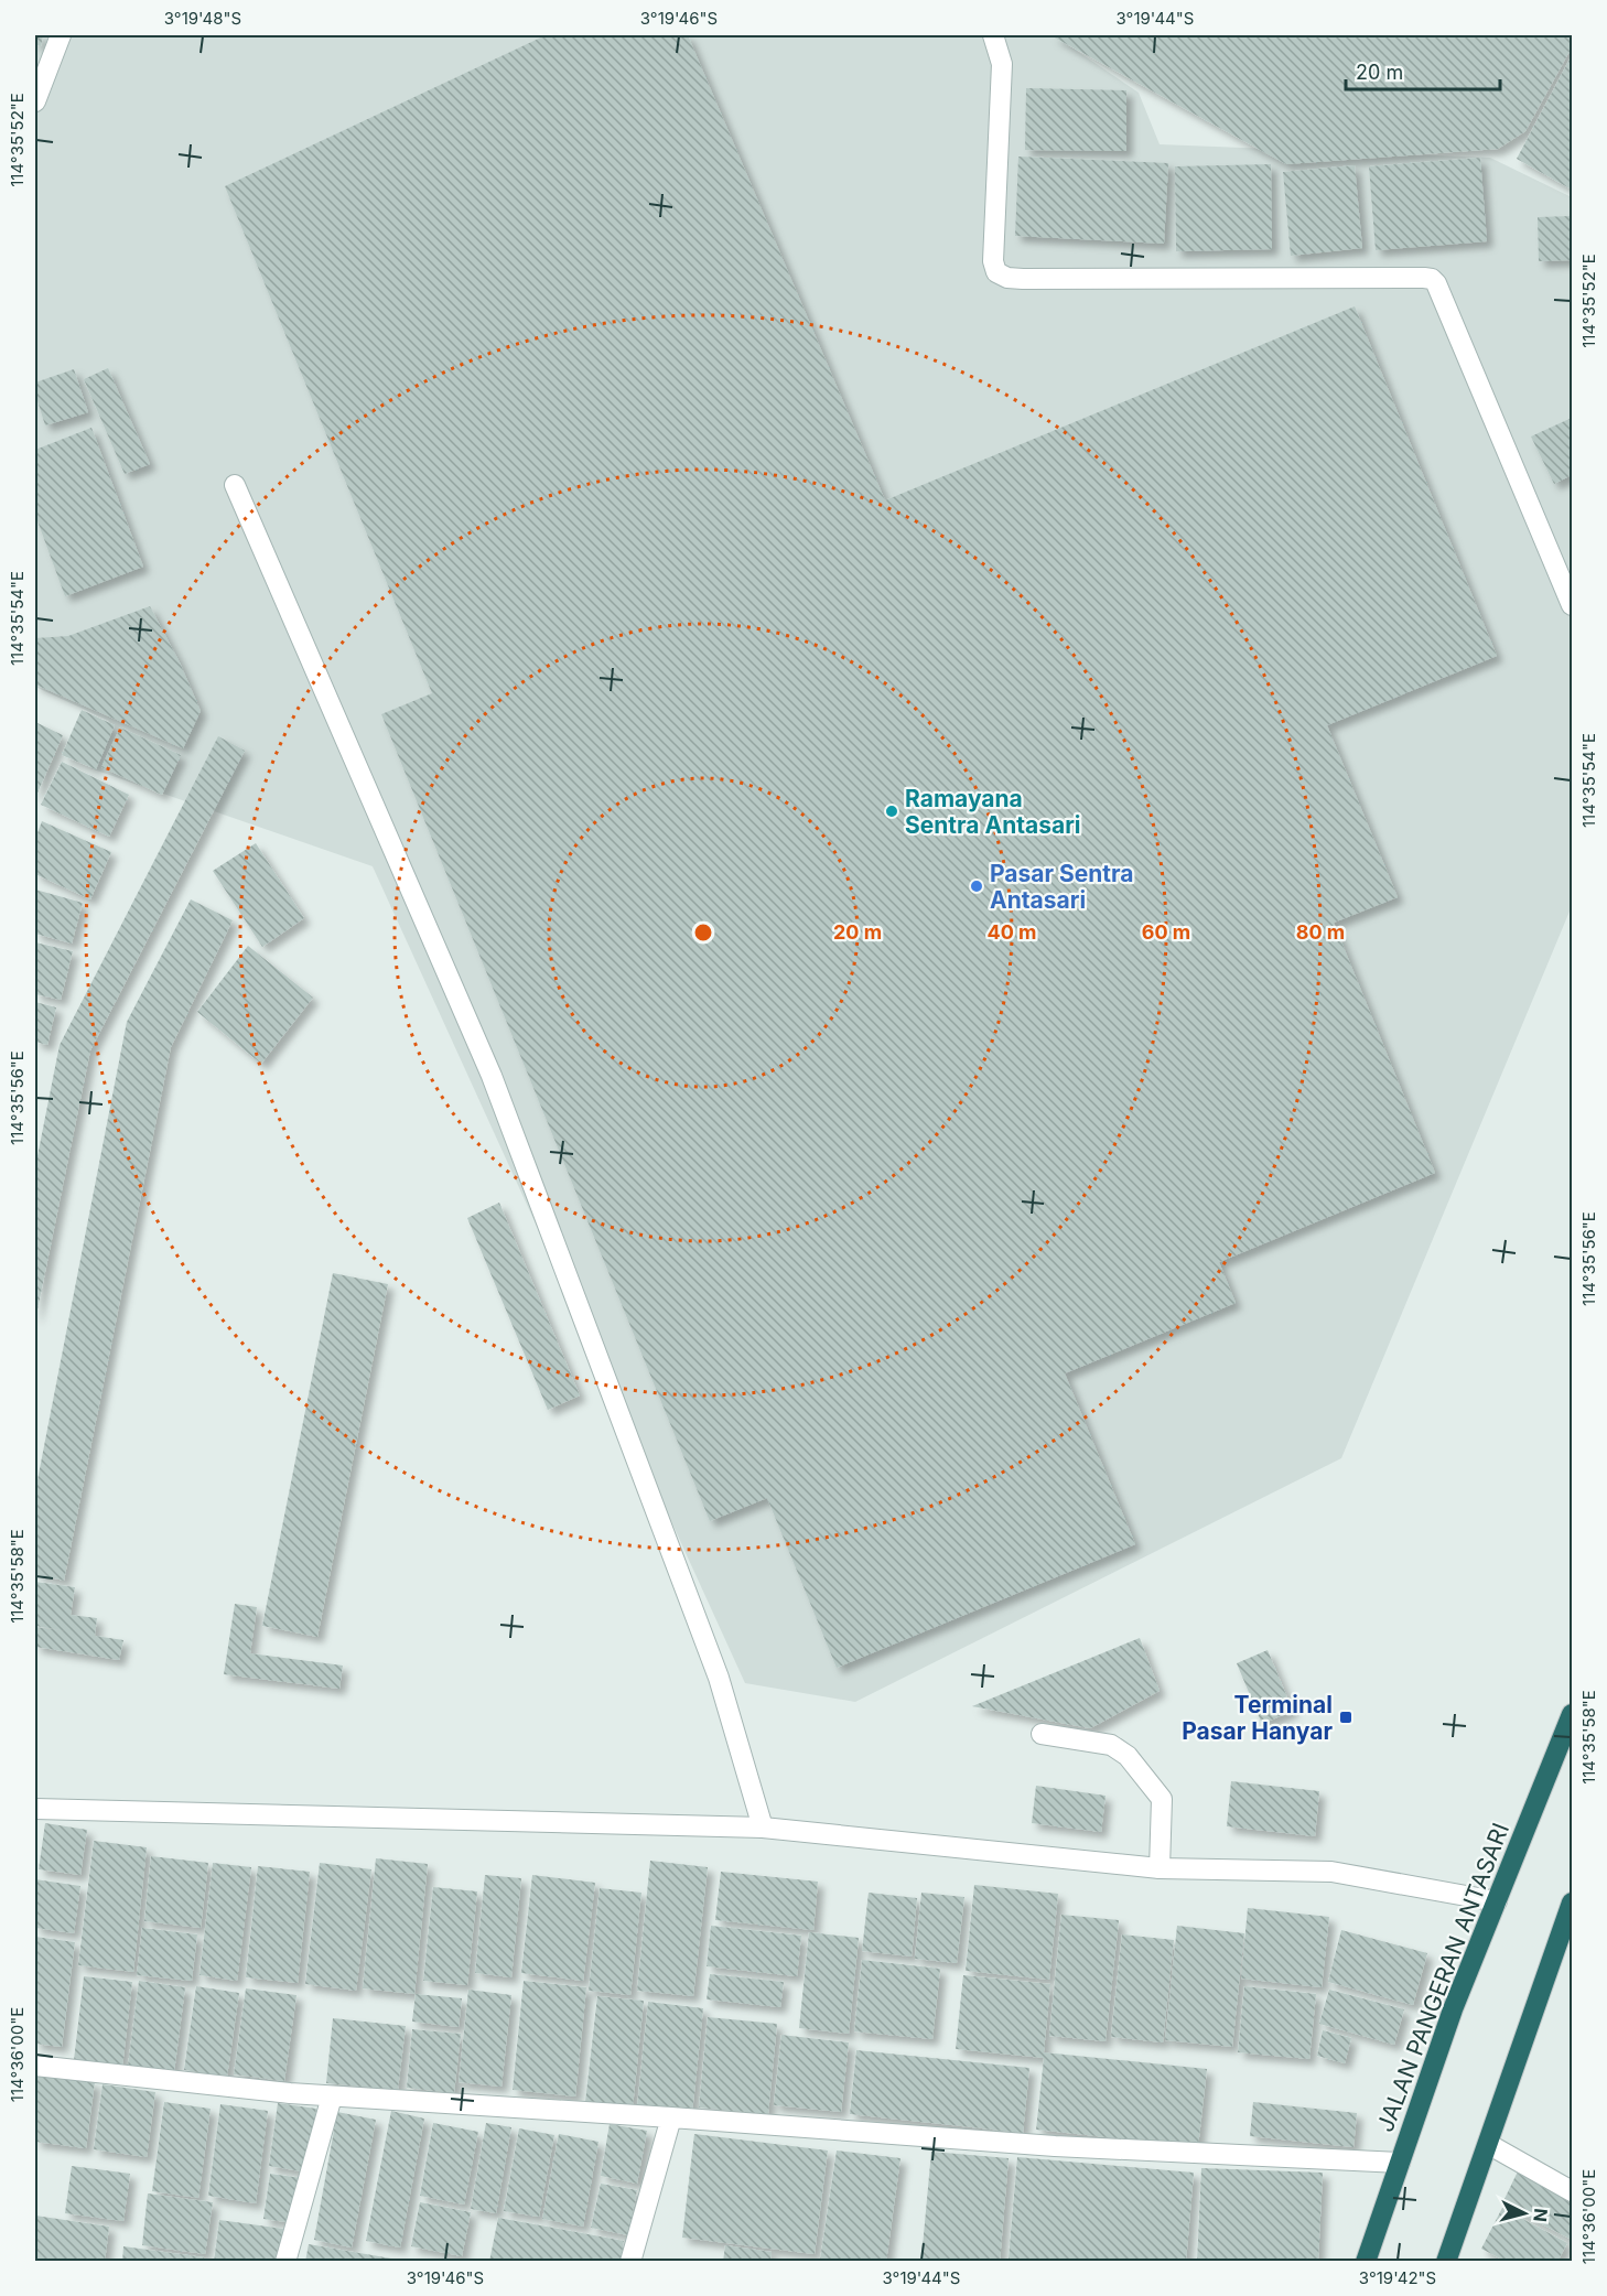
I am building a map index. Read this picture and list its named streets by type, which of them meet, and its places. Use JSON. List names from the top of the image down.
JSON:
{
  "streets": {
    "highway": ["JALAN PANGERAN ANTASARI"]
  },
  "places": {
    "other": ["Ramayana Sentra Antasari", "Pasar Sentra Antasari"],
    "transit": ["Terminal Pasar Hanyar"]
  },
  "scale_bar": "20 m",
  "north": "right",
  "coordinates": [
    "3°19'48\"S",
    "3°19'46\"S",
    "3°19'44\"S",
    "114°35'52\"E",
    "114°35'54\"E",
    "114°35'56\"E",
    "114°35'58\"E",
    "114°36'00\"E",
    "3°19'42\"S"
  ],
  "rings": [
    "20 m",
    "40 m",
    "60 m",
    "80 m"
  ]
}
